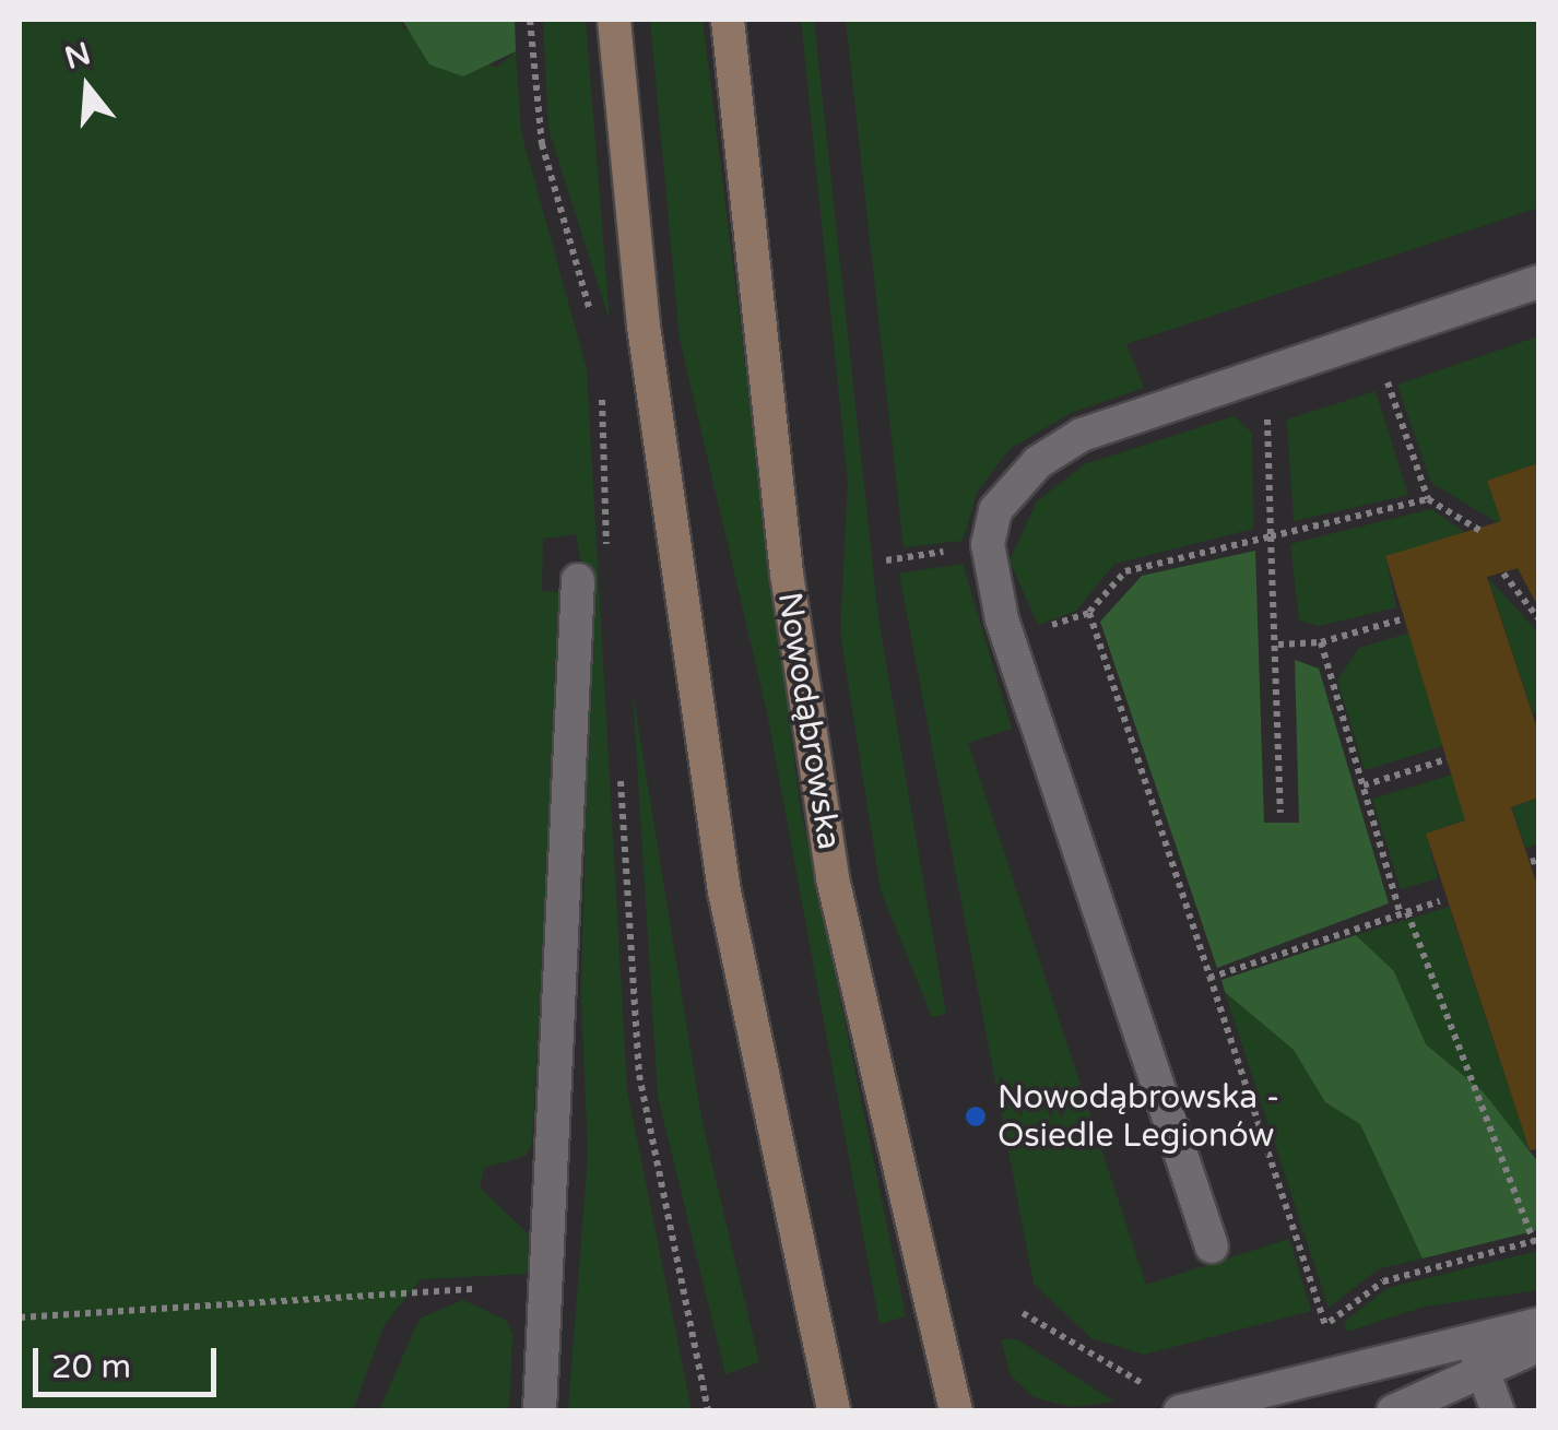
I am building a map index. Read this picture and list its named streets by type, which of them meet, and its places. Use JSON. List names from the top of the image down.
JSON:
{
  "streets": {
    "street": ["Nowodąbrowska"]
  },
  "places": ["Nowodąbrowska - Osiedle Legionów"],
  "scale_bar": "20 m",
  "north": "top"
}
